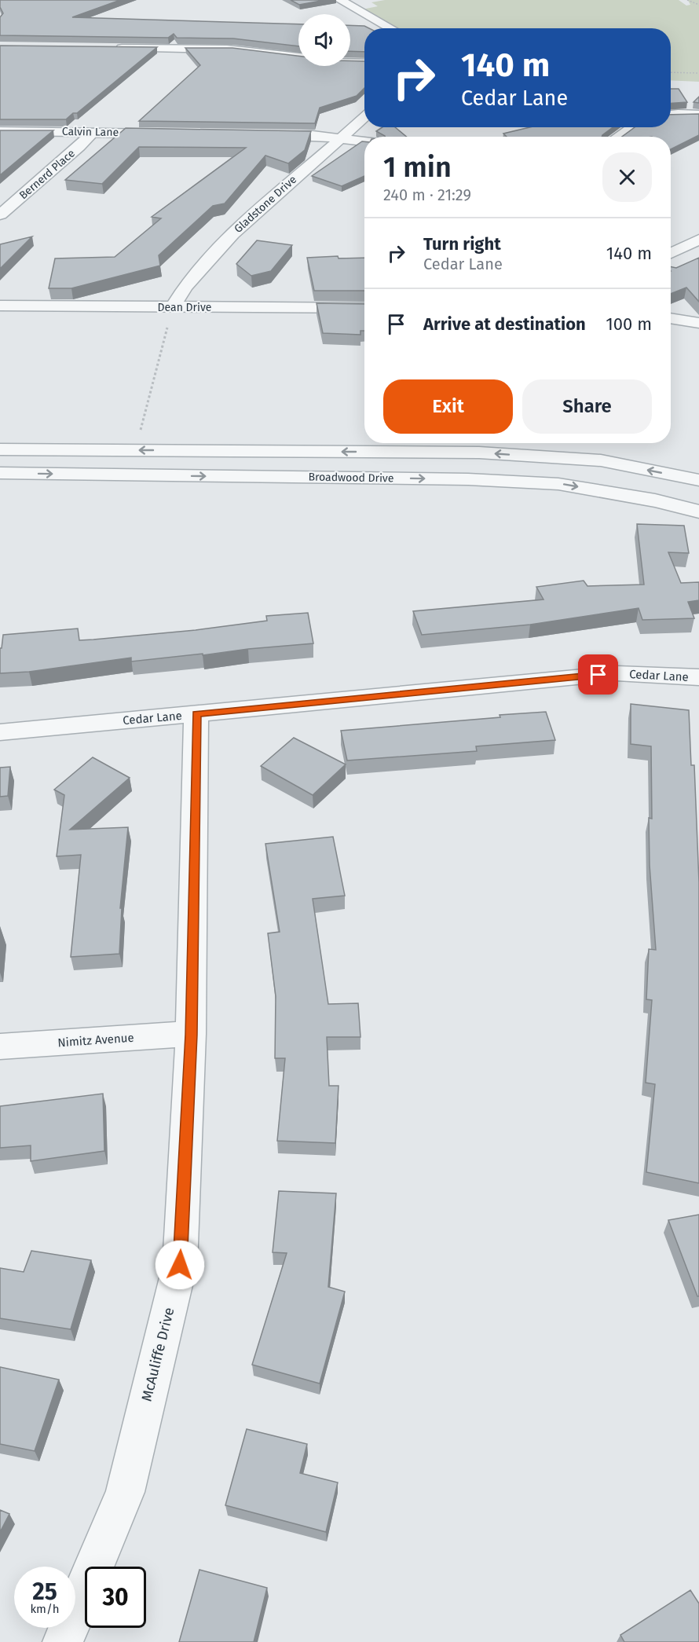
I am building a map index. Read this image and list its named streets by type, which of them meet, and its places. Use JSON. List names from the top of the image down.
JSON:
{
  "streets": {
    "street": [
      "Calvin Lane",
      "Bernerd Place",
      "Gladstone Drive",
      "Dean Drive",
      "Broadwood Drive",
      "Cedar Lane",
      "Nimitz Avenue",
      "McAuliffe Drive"
    ]
  },
  "crossings": [
    ["Calvin Lane", "Bernerd Place"],
    ["Gladstone Drive", "Dean Drive"],
    ["Cedar Lane", "McAuliffe Drive"],
    ["Nimitz Avenue", "McAuliffe Drive"]
  ],
  "page": {
    "turn": ["140 m", "Cedar Lane"],
    "heading": ["1 min", "240 m · 21:29"],
    "list": [
      {
        "name": "Turn right",
        "note": "Cedar Lane",
        "value": "140 m"
      },
      {
        "name": "Arrive at destination",
        "value": "100 m"
      }
    ],
    "buttons": ["Exit", "Share"],
    "speed": "25 km/h",
    "limit": "30"
  }
}
